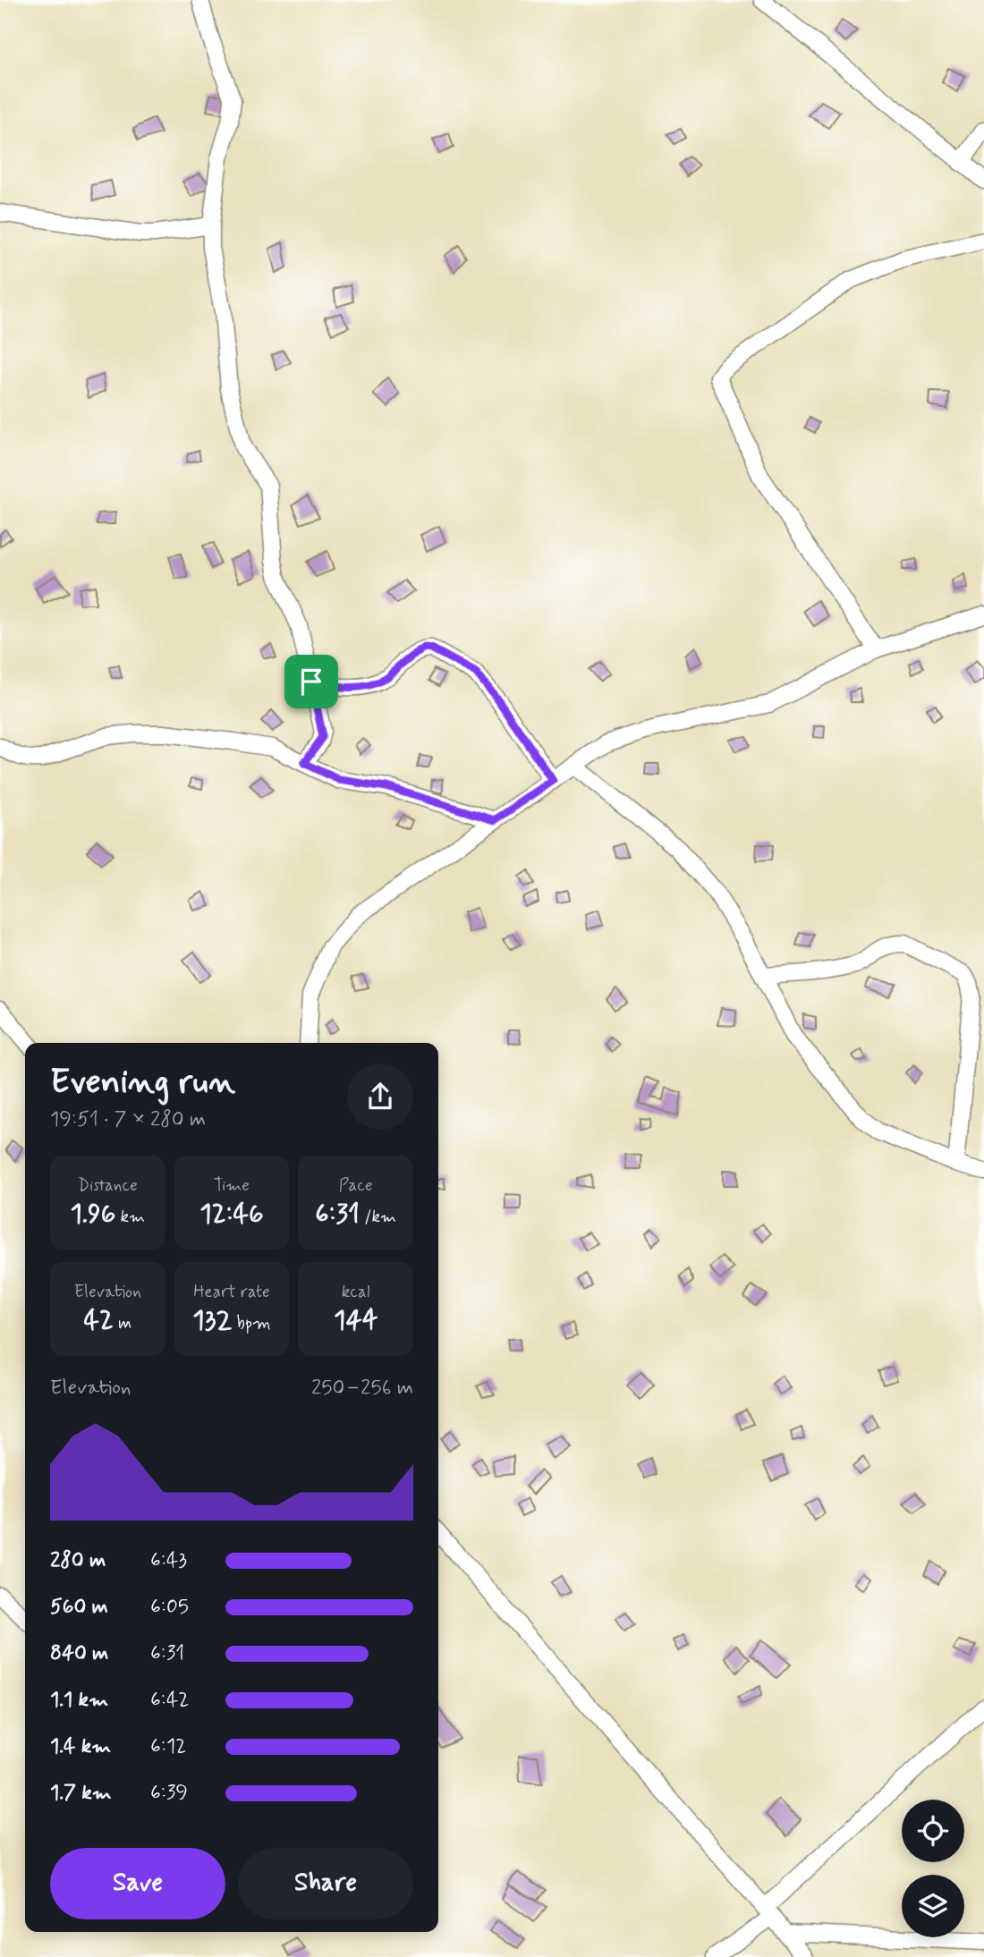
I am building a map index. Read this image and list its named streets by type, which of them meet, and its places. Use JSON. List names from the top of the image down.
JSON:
{
  "page": {
    "heading": ["Evening run", "19:51 · 7 × 280 m"],
    "stats": [
      ["Distance", "1.96 km"],
      ["Time", "12:46"],
      ["Pace", "6:31 /km"],
      ["Elevation", "42 m"],
      ["Heart rate", "132 bpm"],
      ["kcal", "144"]
    ],
    "chart": ["Elevation", "250–256 m"],
    "list": [
      {
        "name": "280 m",
        "note": "6:43"
      },
      {
        "name": "560 m",
        "note": "6:05"
      },
      {
        "name": "840 m",
        "note": "6:31"
      },
      {
        "name": "1.1 km",
        "note": "6:42"
      },
      {
        "name": "1.4 km",
        "note": "6:12"
      },
      {
        "name": "1.7 km",
        "note": "6:39"
      }
    ],
    "buttons": ["Save", "Share"]
  }
}
